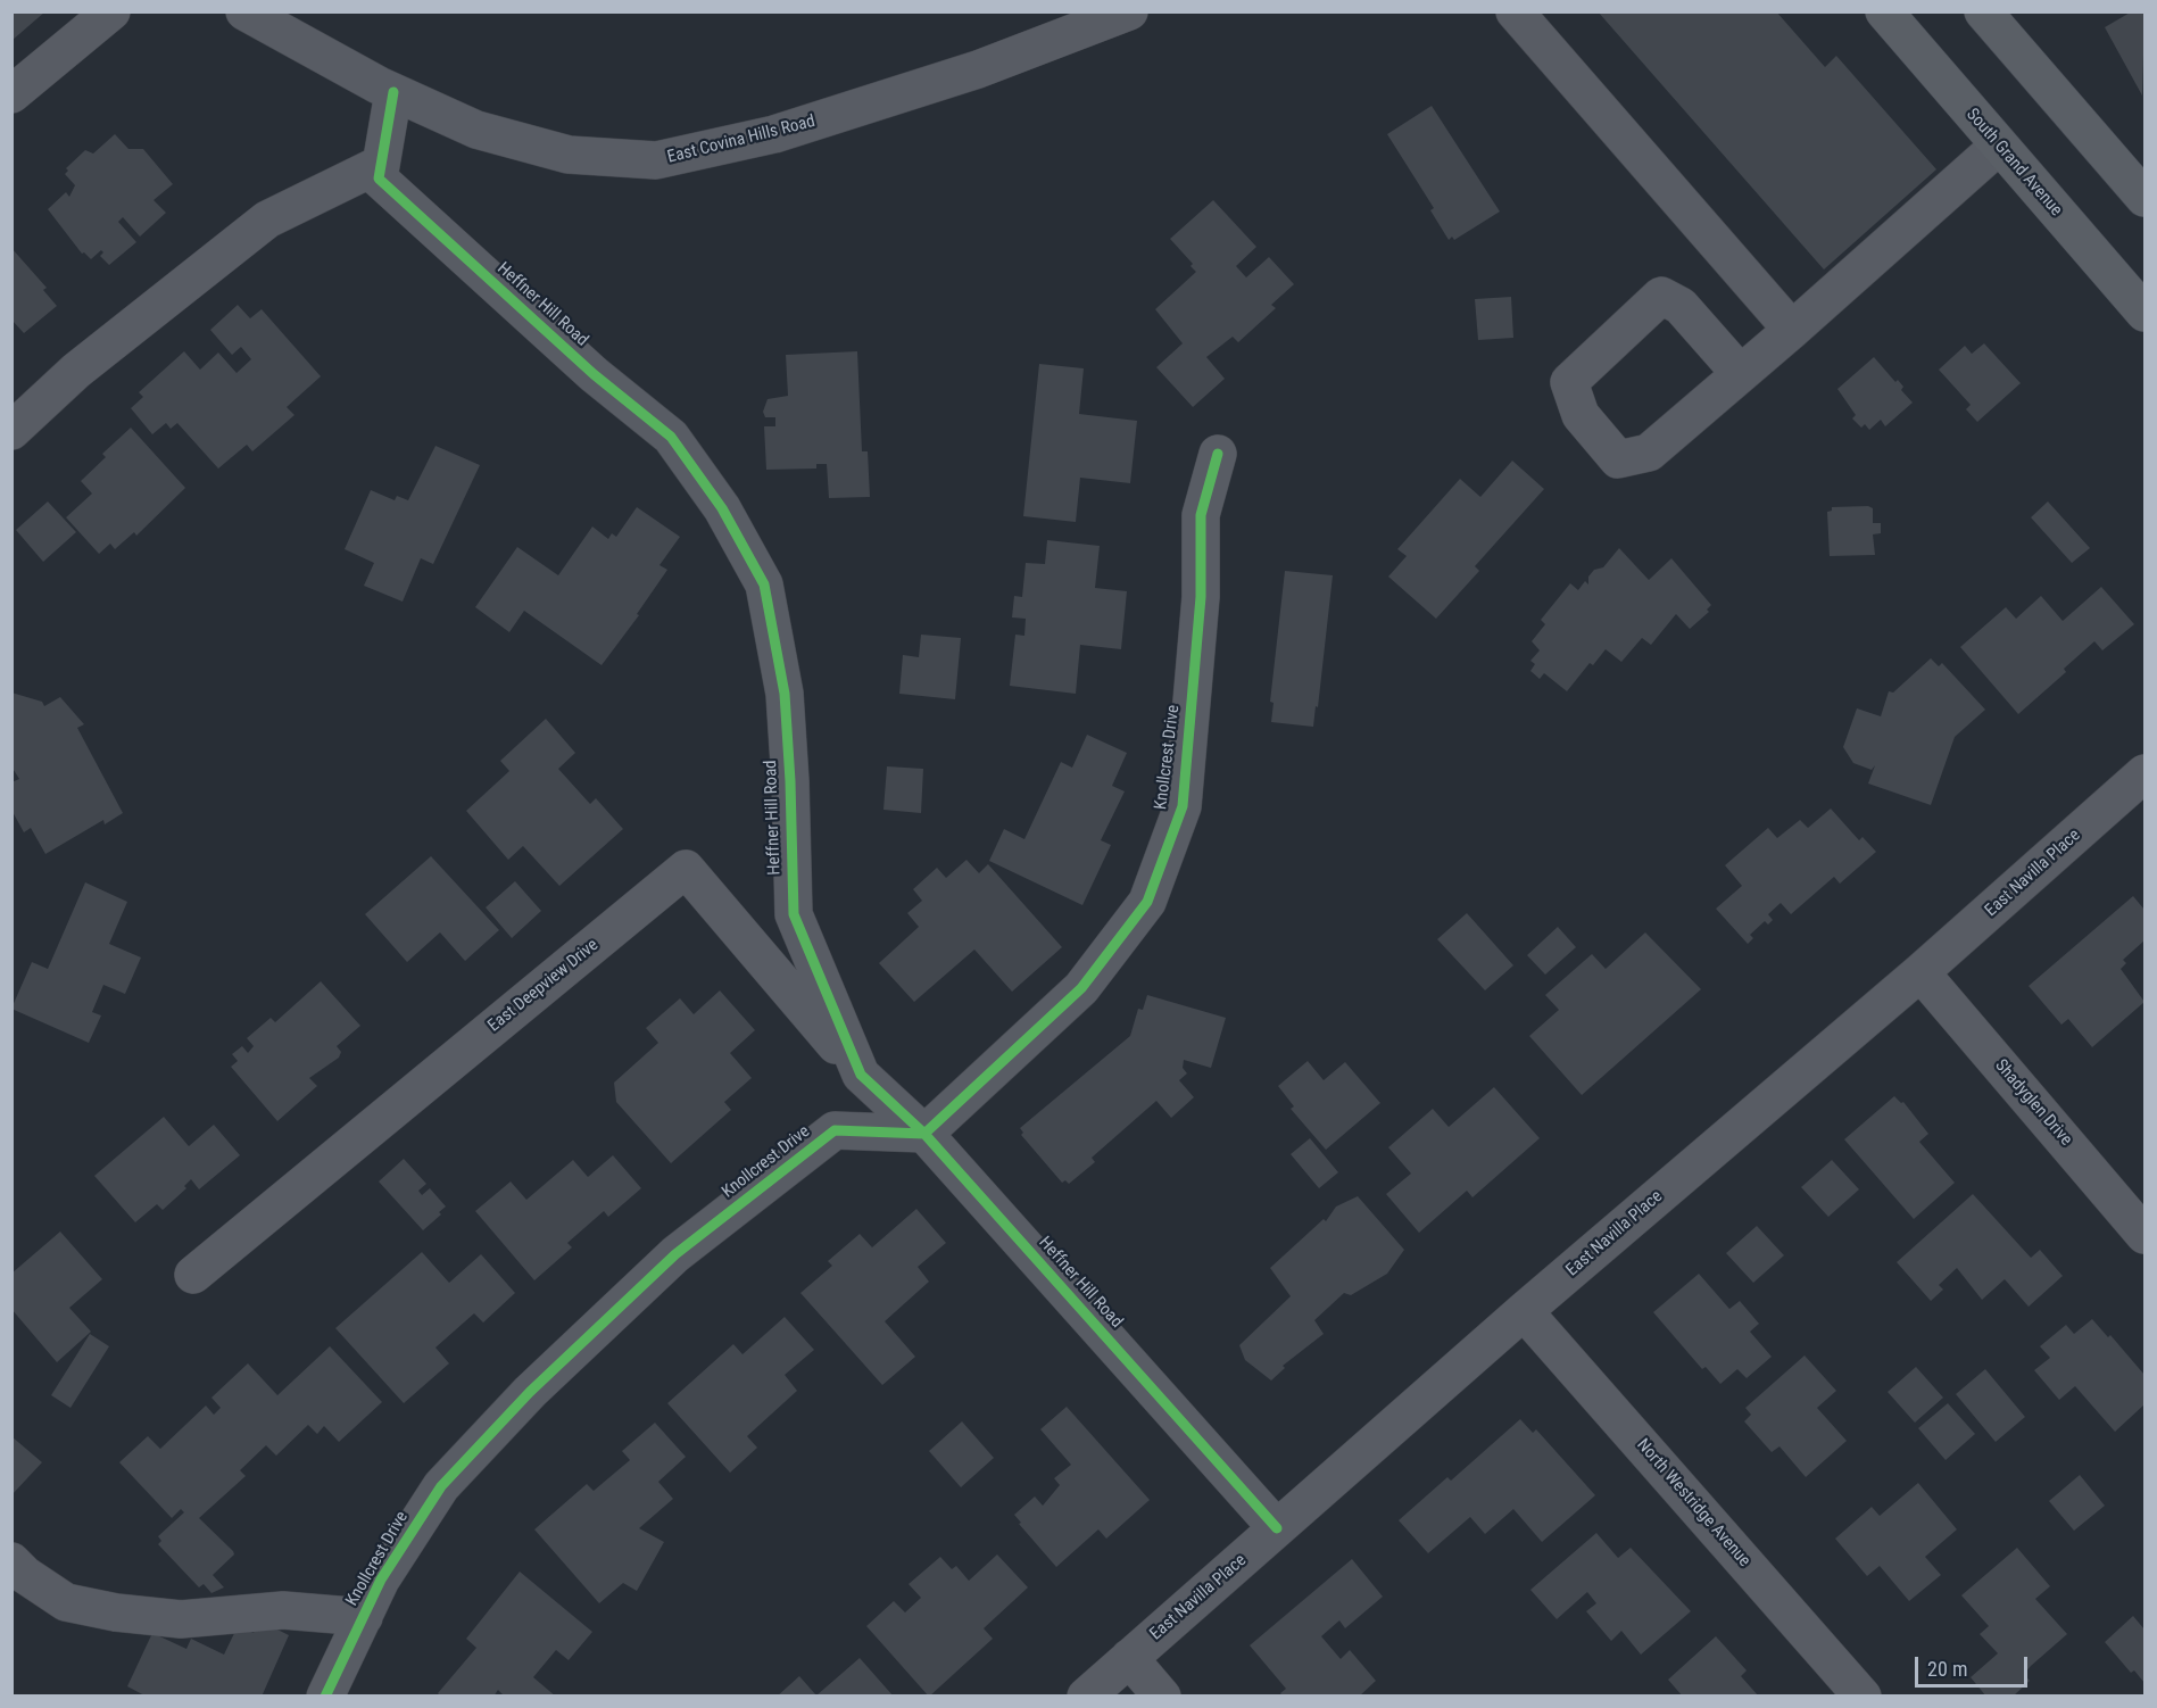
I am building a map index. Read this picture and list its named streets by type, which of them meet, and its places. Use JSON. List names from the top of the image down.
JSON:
{
  "streets": {
    "main road": ["South Grand Avenue"],
    "street": [
      "East Covina Hills Road",
      "Heffner Hill Road",
      "Knollcrest Drive",
      "East Navilla Place",
      "East Deepview Drive",
      "Shadyglen Drive",
      "North Westridge Avenue"
    ]
  },
  "crossings": [
    ["Heffner Hill Road", "Knollcrest Drive"],
    ["Heffner Hill Road", "East Navilla Place"],
    ["Heffner Hill Road", "East Deepview Drive"],
    ["East Navilla Place", "Shadyglen Drive"],
    ["East Navilla Place", "North Westridge Avenue"]
  ],
  "scale_bar": "20 m"
}
